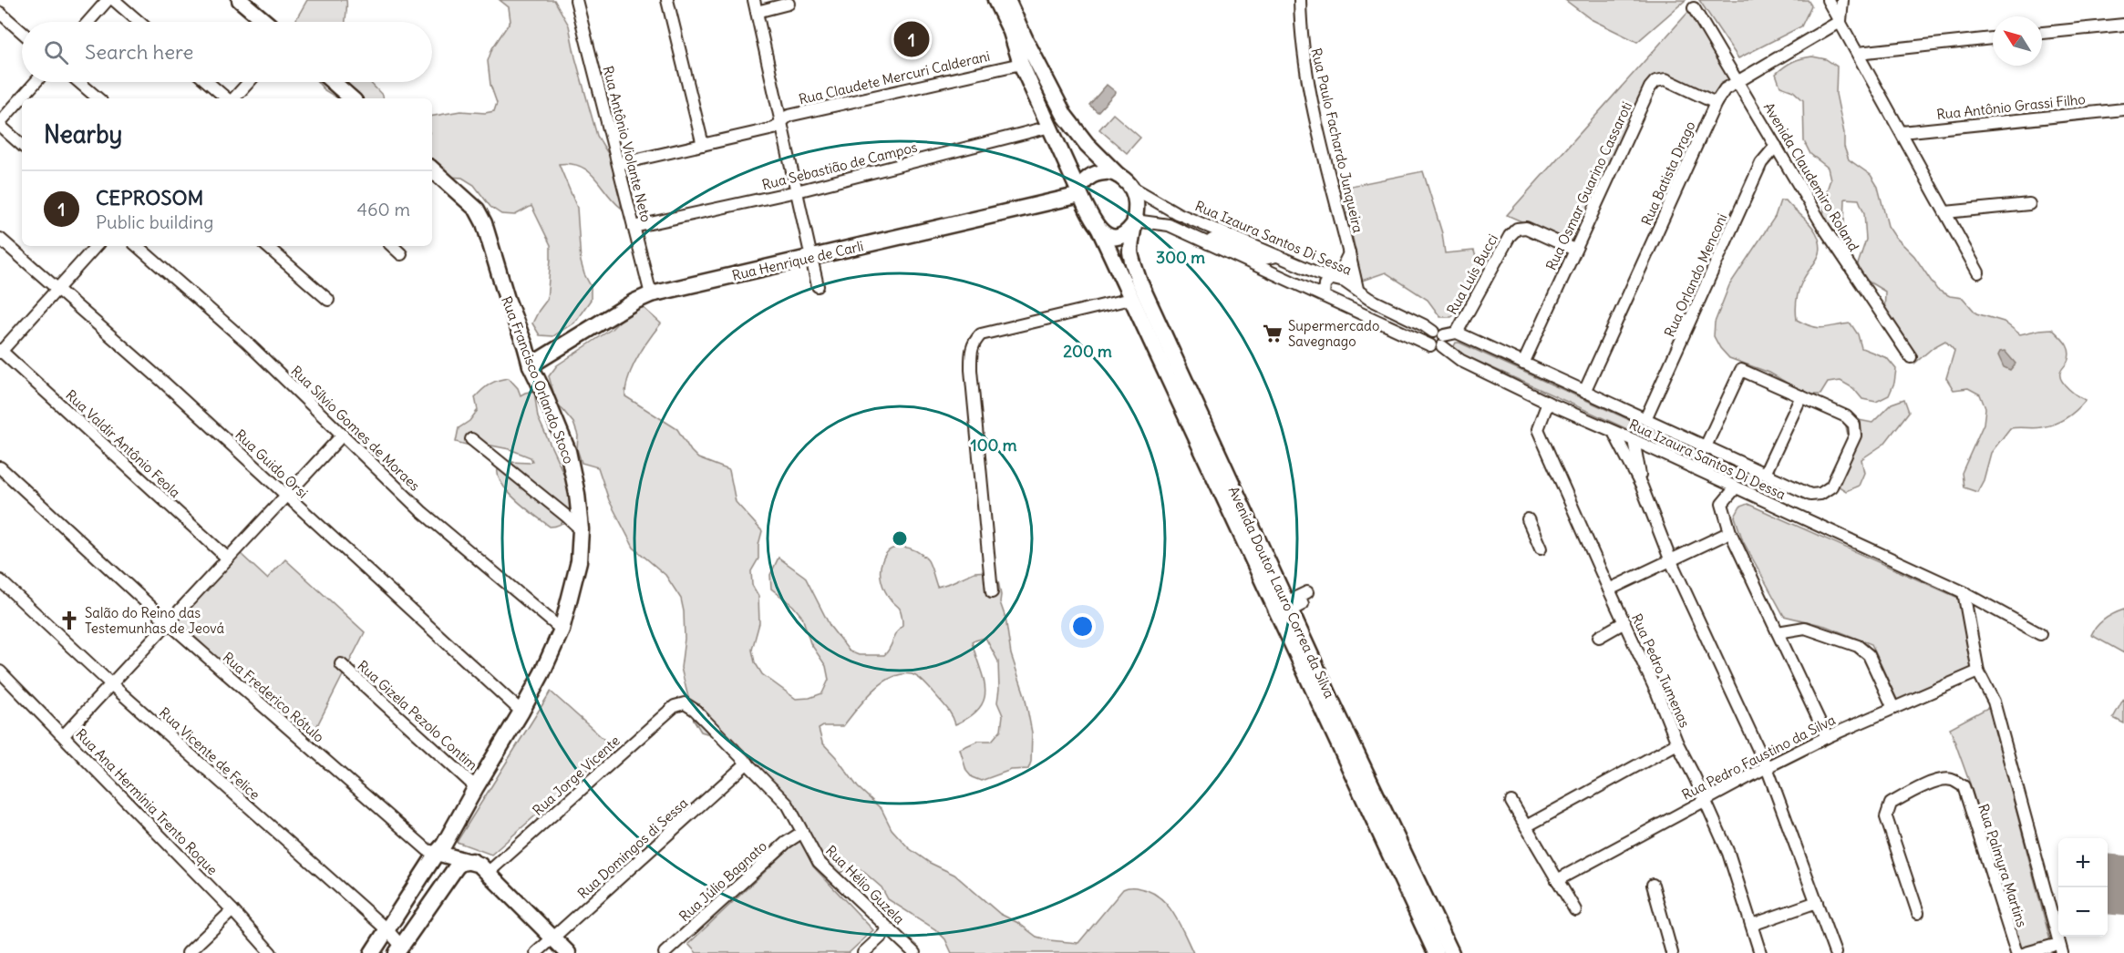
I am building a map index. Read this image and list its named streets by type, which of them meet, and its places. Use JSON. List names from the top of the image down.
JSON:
{
  "streets": {
    "main road": ["Rua Henrique de Carli", "Rua Francisco Orlando Stoco", "Avenida Doutor Lauro Correa da Silva"],
    "street": [
      "Rua Claudete Mercuri Calderani",
      "Rua Antônio Grassi Filho",
      "Rua Paulo Fachardo Junqueira",
      "Rua Antônio Violante Neto",
      "Rua Sebastião de Campos",
      "Rua Batista Drago",
      "Avenida Claudemiro Roland",
      "Rua Osmar Guarino Cassaroti",
      "Rua Izaura Santos Di Sessa",
      "Rua Luís Bucci",
      "Rua Orlando Menconi",
      "Rua Sílvio Gomes de Moraes",
      "Rua Valdir Antônio Feola",
      "Rua Izaura Santos Di Dessa",
      "Rua Guido Orsi",
      "Rua Pedro Tumenas",
      "Rua Frederico Rótulo",
      "Rua Gizela Pezolo Contim",
      "Rua Vicente de Felice",
      "Rua Pedro Faustino da Silva",
      "Rua Jorge Vicente",
      "Rua Ana Hermínia Trento Roque",
      "Rua Domingos di Sessa",
      "Rua Palmyra Martins",
      "Rua Júlio Bagnato",
      "Rua Hélio Guzela"
    ]
  },
  "crossings": [
    ["Rua Claudete Mercuri Calderani", "Rua Antônio Violante Neto"],
    ["Rua Paulo Fachardo Junqueira", "Rua Izaura Santos Di Sessa"],
    ["Rua Antônio Violante Neto", "Rua Sebastião de Campos"],
    ["Rua Antônio Violante Neto", "Rua Henrique de Carli"],
    ["Rua Batista Drago", "Avenida Claudemiro Roland"],
    ["Rua Batista Drago", "Rua Osmar Guarino Cassaroti"],
    ["Rua Batista Drago", "Rua Izaura Santos Di Dessa"],
    ["Avenida Claudemiro Roland", "Rua Orlando Menconi"],
    ["Rua Osmar Guarino Cassaroti", "Rua Luís Bucci"],
    ["Rua Osmar Guarino Cassaroti", "Rua Izaura Santos Di Dessa"],
    ["Rua Izaura Santos Di Sessa", "Rua Henrique de Carli"],
    ["Rua Izaura Santos Di Sessa", "Rua Izaura Santos Di Dessa"],
    ["Rua Izaura Santos Di Sessa", "Avenida Doutor Lauro Correa da Silva"],
    ["Rua Henrique de Carli", "Rua Francisco Orlando Stoco"],
    ["Rua Henrique de Carli", "Avenida Doutor Lauro Correa da Silva"],
    ["Rua Luís Bucci", "Rua Izaura Santos Di Dessa"],
    ["Rua Orlando Menconi", "Rua Izaura Santos Di Dessa"],
    ["Rua Francisco Orlando Stoco", "Rua Sílvio Gomes de Moraes"],
    ["Rua Francisco Orlando Stoco", "Rua Guido Orsi"],
    ["Rua Francisco Orlando Stoco", "Rua Frederico Rótulo"],
    ["Rua Francisco Orlando Stoco", "Rua Gizela Pezolo Contim"],
    ["Rua Francisco Orlando Stoco", "Rua Vicente de Felice"],
    ["Rua Izaura Santos Di Dessa", "Rua Pedro Tumenas"],
    ["Rua Pedro Tumenas", "Rua Pedro Faustino da Silva"],
    ["Rua Jorge Vicente", "Rua Hélio Guzela"],
    ["Rua Domingos di Sessa", "Rua Hélio Guzela"],
    ["Rua Júlio Bagnato", "Rua Hélio Guzela"]
  ],
  "places": {
    "supermarket": ["Supermercado Savegnago"],
    "church": ["Salão do Reino das Testemunhas de Jeová"]
  },
  "north": "top left",
  "page": {
    "pins": "1",
    "search": "Search here",
    "heading": "Nearby",
    "list": [
      {
        "mark": "1",
        "name": "CEPROSOM",
        "note": "Public building",
        "value": "460 m"
      }
    ],
    "map_buttons": ["+", "−"]
  },
  "rings": ["300 m", "200 m", "100 m"]
}
